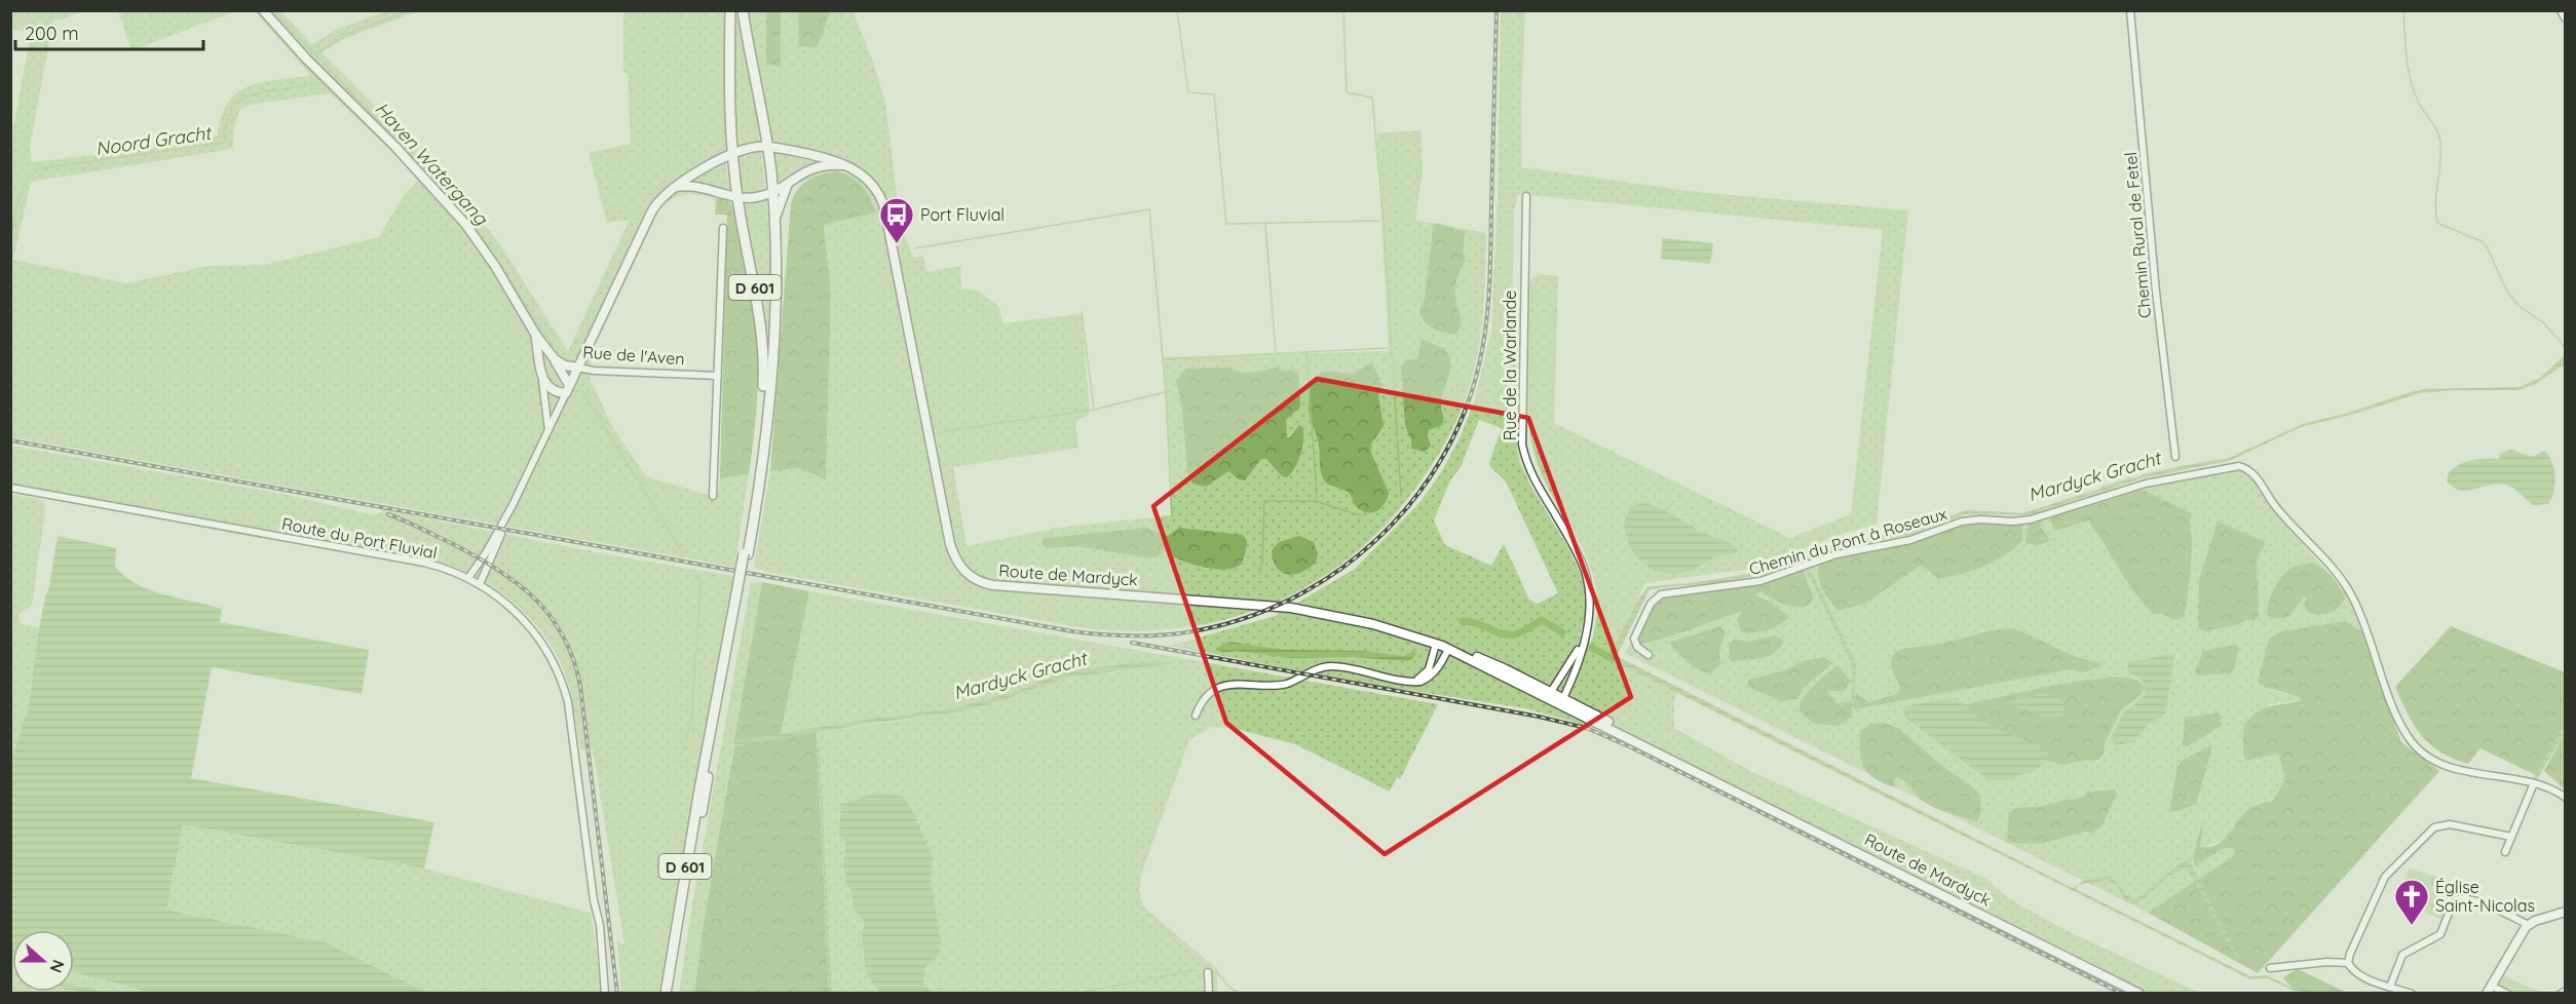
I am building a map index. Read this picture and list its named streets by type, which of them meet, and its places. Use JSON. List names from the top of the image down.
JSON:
{
  "streets": {
    "main road": ["D 601", "Rue de l'Aven", "Route de Mardyck"],
    "street": [
      "Chemin Rural de Fetel",
      "Rue de la Warlande",
      "Route du Port Fluvial",
      "Chemin du Pont à Roseaux"
    ]
  },
  "crossings": [
    ["D 601", "Route de Mardyck"],
    ["Rue de l'Aven", "Route de Mardyck"],
    ["Rue de la Warlande", "Route de Mardyck"]
  ],
  "water": ["Noord Gracht", "Haven Watergang", "Mardyck Gracht"],
  "places": {
    "bus stop": ["Port Fluvial"],
    "church": ["Église Saint-Nicolas"]
  },
  "scale_bar": "200 m",
  "north": "right"
}
